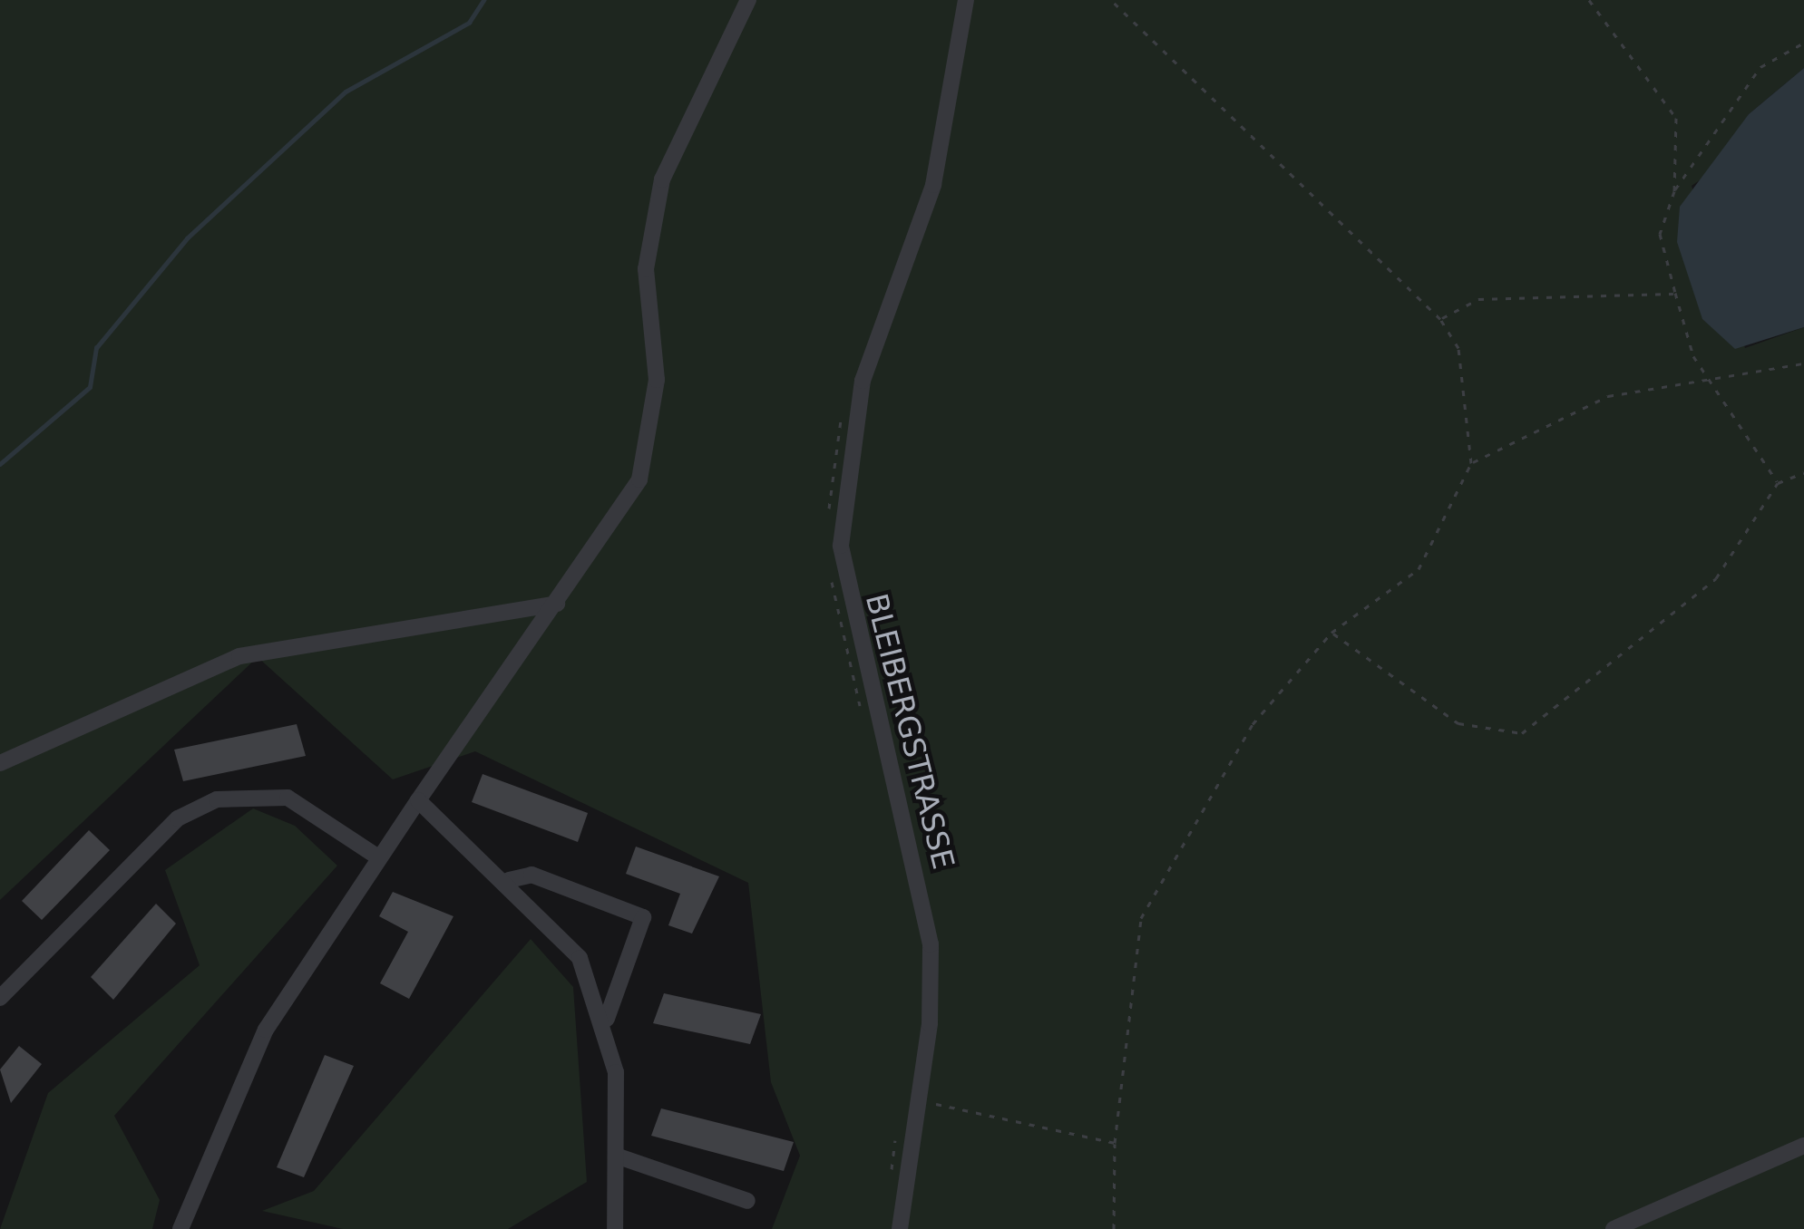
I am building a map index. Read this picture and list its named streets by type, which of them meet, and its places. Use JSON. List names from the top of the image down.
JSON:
{
  "streets": {
    "street": ["BLEIBERGSTRASSE"]
  }
}
